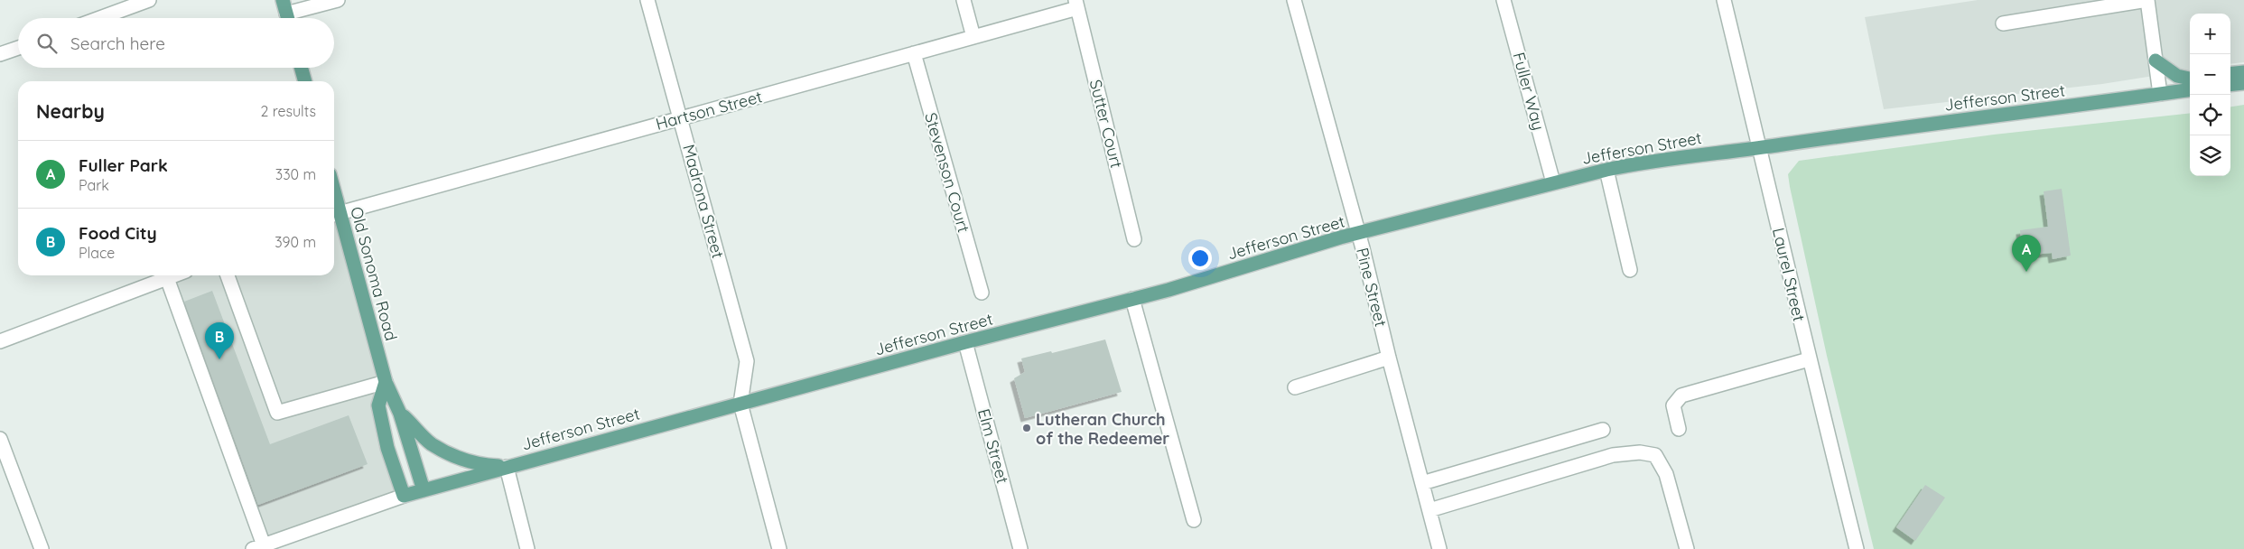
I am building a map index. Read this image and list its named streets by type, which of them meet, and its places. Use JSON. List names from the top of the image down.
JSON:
{
  "streets": {
    "main road": ["Jefferson Street", "Old Sonoma Road"],
    "street": [
      "Fuller Way",
      "Hartson Street",
      "Sutter Court",
      "Stevenson Court",
      "Madrona Street",
      "Laurel Street",
      "Pine Street",
      "Elm Street"
    ]
  },
  "crossings": [
    ["Fuller Way", "Jefferson Street"],
    ["Jefferson Street", "Madrona Street"],
    ["Jefferson Street", "Old Sonoma Road"],
    ["Jefferson Street", "Laurel Street"],
    ["Jefferson Street", "Pine Street"],
    ["Jefferson Street", "Elm Street"],
    ["Hartson Street", "Sutter Court"],
    ["Hartson Street", "Stevenson Court"],
    ["Hartson Street", "Madrona Street"],
    ["Hartson Street", "Old Sonoma Road"]
  ],
  "places": ["Lutheran Church of the Redeemer"],
  "page": {
    "map_buttons": ["+", "−"],
    "search": "Search here",
    "heading": ["Nearby", "2 results"],
    "list": [
      {
        "mark": "A",
        "name": "Fuller Park",
        "note": "Park",
        "value": "330 m"
      },
      {
        "mark": "B",
        "name": "Food City",
        "note": "Place",
        "value": "390 m"
      }
    ],
    "pins": ["A", "B"]
  }
}
